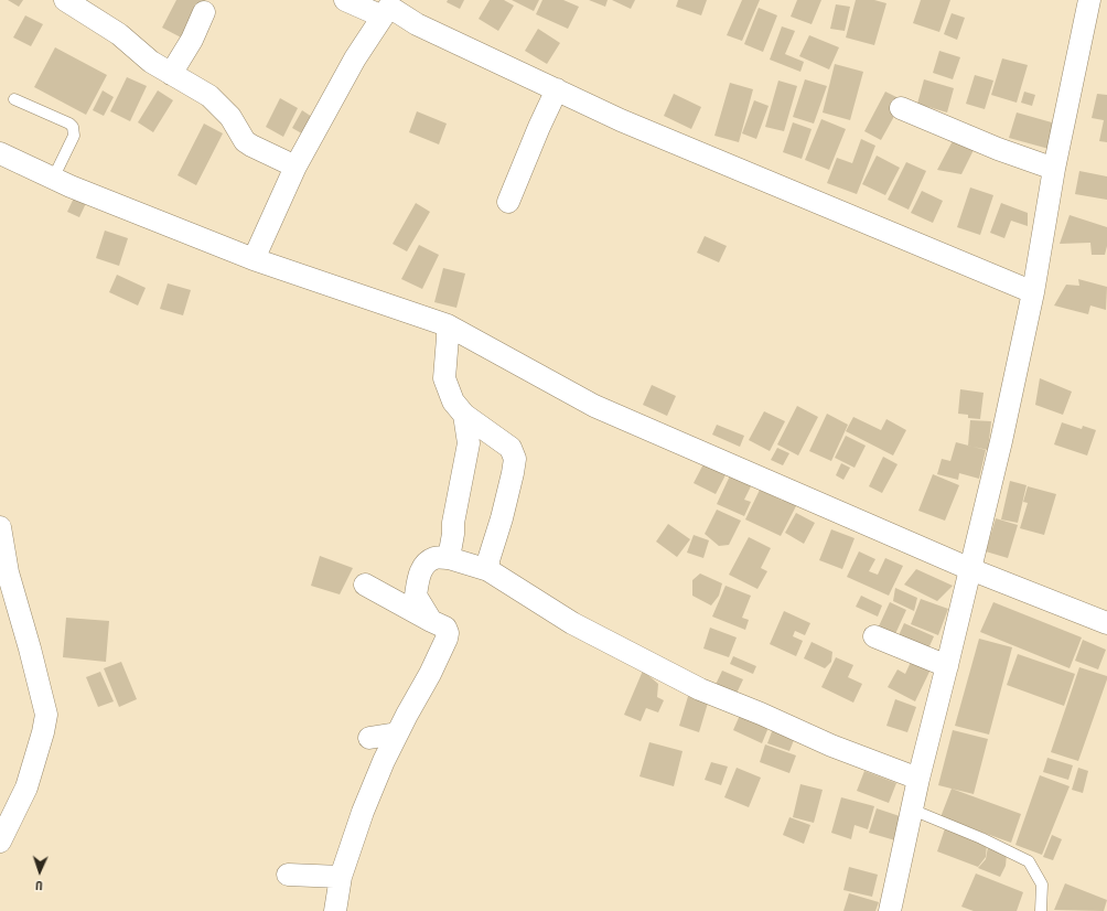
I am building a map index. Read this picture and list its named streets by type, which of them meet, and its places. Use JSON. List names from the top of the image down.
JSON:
{
  "north": "bottom"
}
